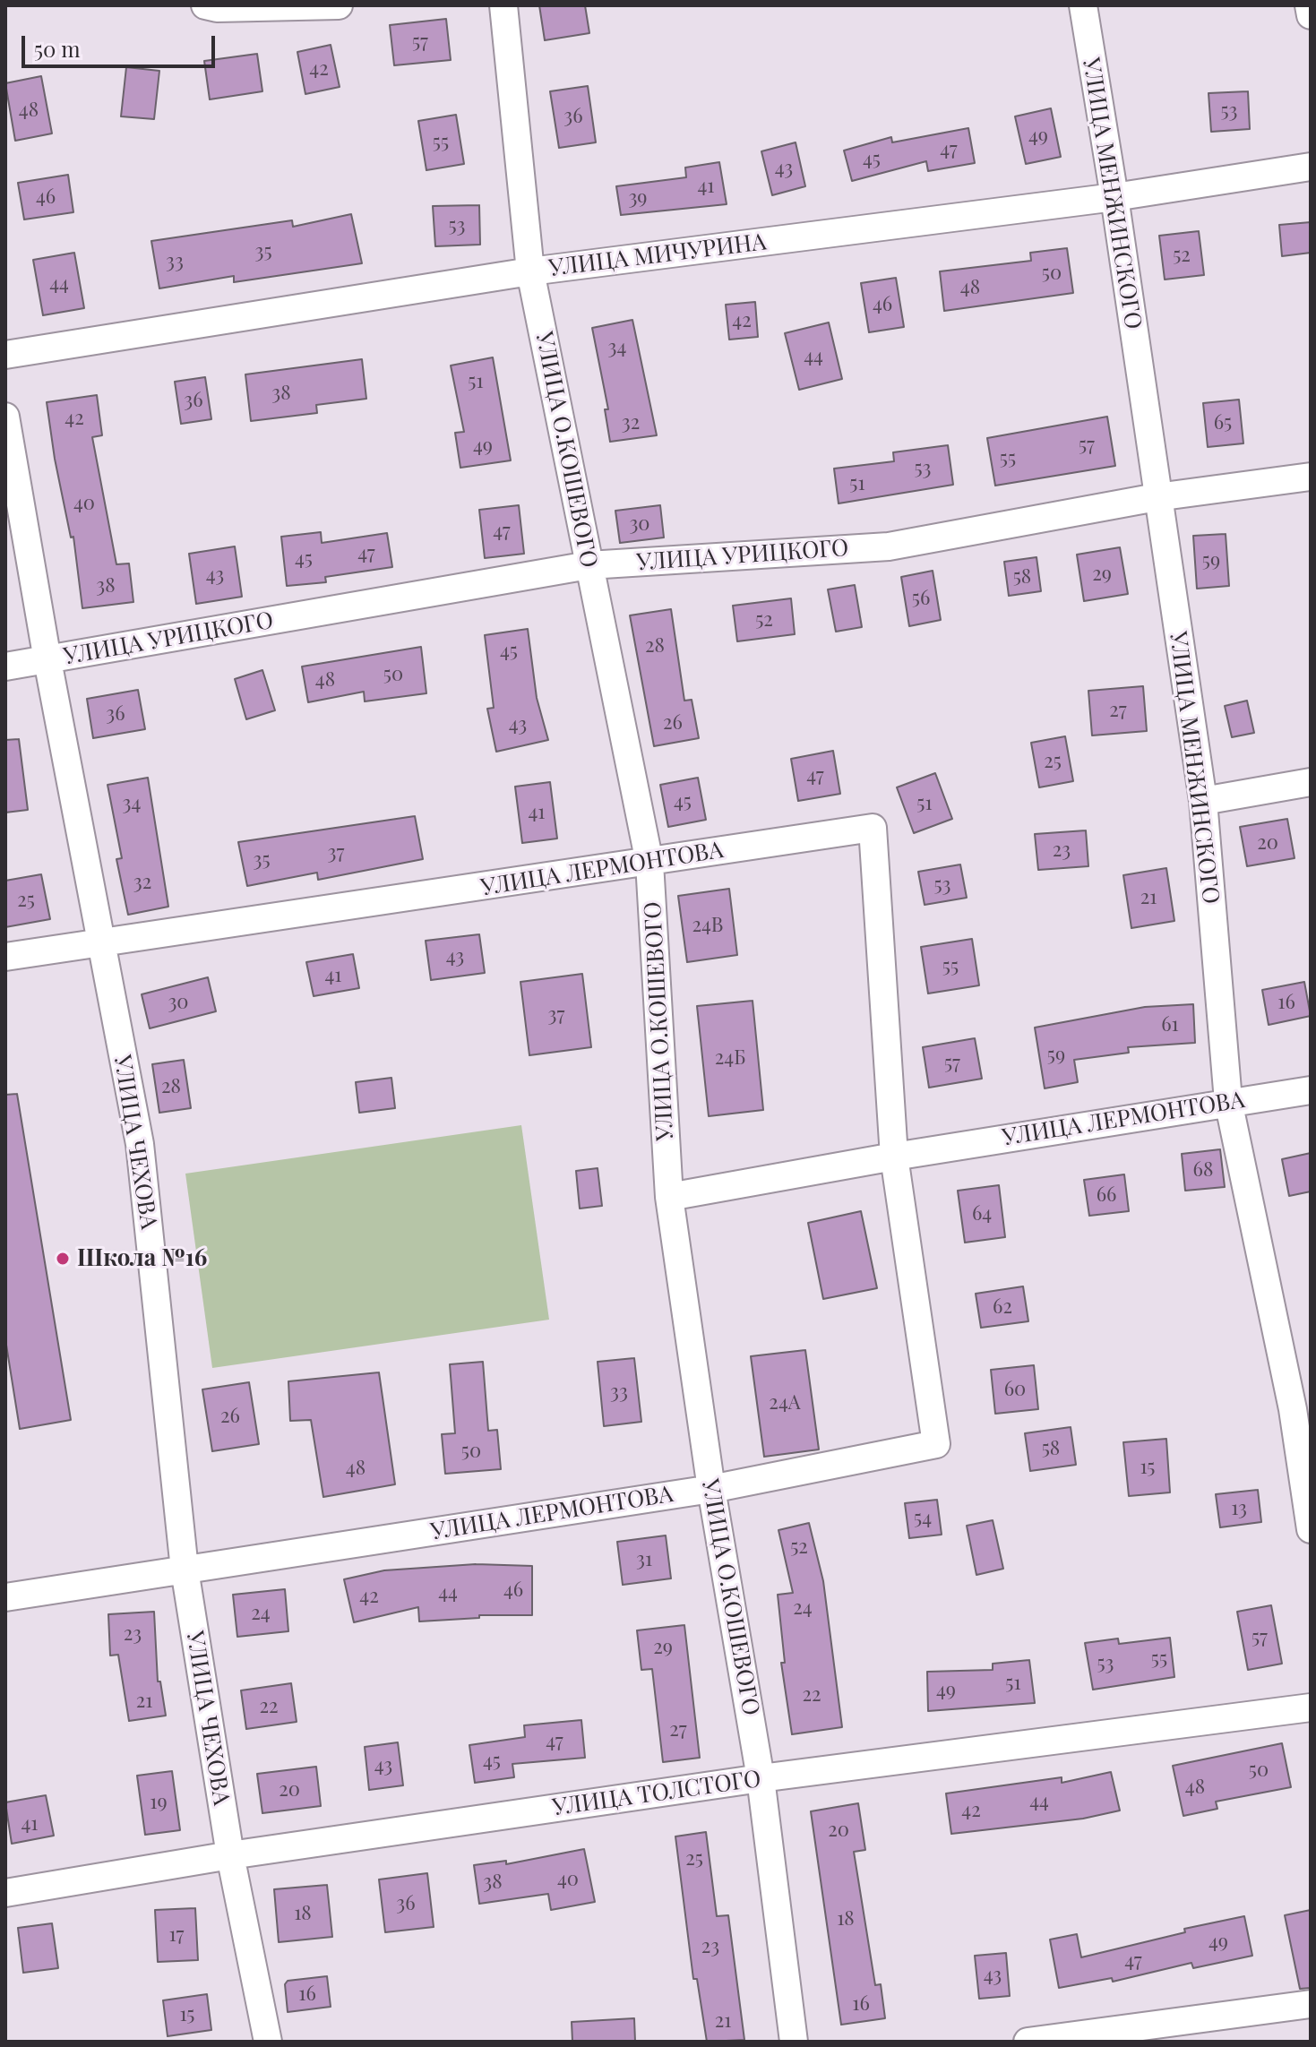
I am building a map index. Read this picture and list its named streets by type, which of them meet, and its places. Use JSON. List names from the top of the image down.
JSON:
{
  "streets": {
    "street": [
      "УЛИЦА МЕНЖИНСКОГО",
      "УЛИЦА МИЧУРИНА",
      "УЛИЦА О.КОШЕВОГО",
      "УЛИЦА УРИЦКОГО",
      "УЛИЦА ЛЕРМОНТОВА",
      "УЛИЦА ЧЕХОВА",
      "УЛИЦА ТОЛСТОГО"
    ]
  },
  "crossings": [
    ["УЛИЦА МЕНЖИНСКОГО", "УЛИЦА МИЧУРИНА"],
    ["УЛИЦА МЕНЖИНСКОГО", "УЛИЦА УРИЦКОГО"],
    ["УЛИЦА МЕНЖИНСКОГО", "УЛИЦА ЛЕРМОНТОВА"],
    ["УЛИЦА МИЧУРИНА", "УЛИЦА О.КОШЕВОГО"],
    ["УЛИЦА О.КОШЕВОГО", "УЛИЦА УРИЦКОГО"],
    ["УЛИЦА О.КОШЕВОГО", "УЛИЦА ЛЕРМОНТОВА"],
    ["УЛИЦА О.КОШЕВОГО", "УЛИЦА ТОЛСТОГО"],
    ["УЛИЦА УРИЦКОГО", "УЛИЦА ЧЕХОВА"],
    ["УЛИЦА ЛЕРМОНТОВА", "УЛИЦА ЧЕХОВА"],
    ["УЛИЦА ЧЕХОВА", "УЛИЦА ТОЛСТОГО"]
  ],
  "places": ["Школа №16"],
  "house_numbers": [
    "57",
    "42",
    "48",
    "53",
    "36",
    "49",
    "55",
    "47",
    "45",
    "43",
    "41",
    "46",
    "39",
    "53",
    "35",
    "52",
    "33",
    "50",
    "44",
    "48",
    "46",
    "42",
    "34",
    "44",
    "51",
    "38",
    "36",
    "42",
    "32",
    "65",
    "57",
    "49",
    "55",
    "53",
    "51",
    "40",
    "30",
    "47",
    "47",
    "45",
    "59",
    "29",
    "43",
    "58",
    "38",
    "56",
    "52",
    "28",
    "45",
    "50",
    "48",
    "27",
    "36",
    "26",
    "43",
    "25",
    "47",
    "45",
    "34",
    "51",
    "41",
    "20",
    "23",
    "37",
    "35",
    "32",
    "53",
    "21",
    "25",
    "24В",
    "43",
    "55",
    "41",
    "30",
    "16",
    "37",
    "61",
    "59",
    "24Б",
    "57",
    "28",
    "68",
    "66",
    "64",
    "62",
    "60",
    "33",
    "24А",
    "26",
    "58",
    "50",
    "15",
    "48",
    "13",
    "54",
    "52",
    "31",
    "46",
    "44",
    "42",
    "24",
    "24",
    "23",
    "57",
    "29",
    "55",
    "53",
    "51",
    "49",
    "22",
    "21",
    "22",
    "27",
    "47",
    "45",
    "43",
    "50",
    "48",
    "20",
    "44",
    "19",
    "42",
    "41",
    "20",
    "25",
    "40",
    "38",
    "36",
    "18",
    "18",
    "17",
    "49",
    "23",
    "47",
    "43",
    "16",
    "16",
    "15",
    "21"
  ],
  "scale_bar": "50 m"
}
